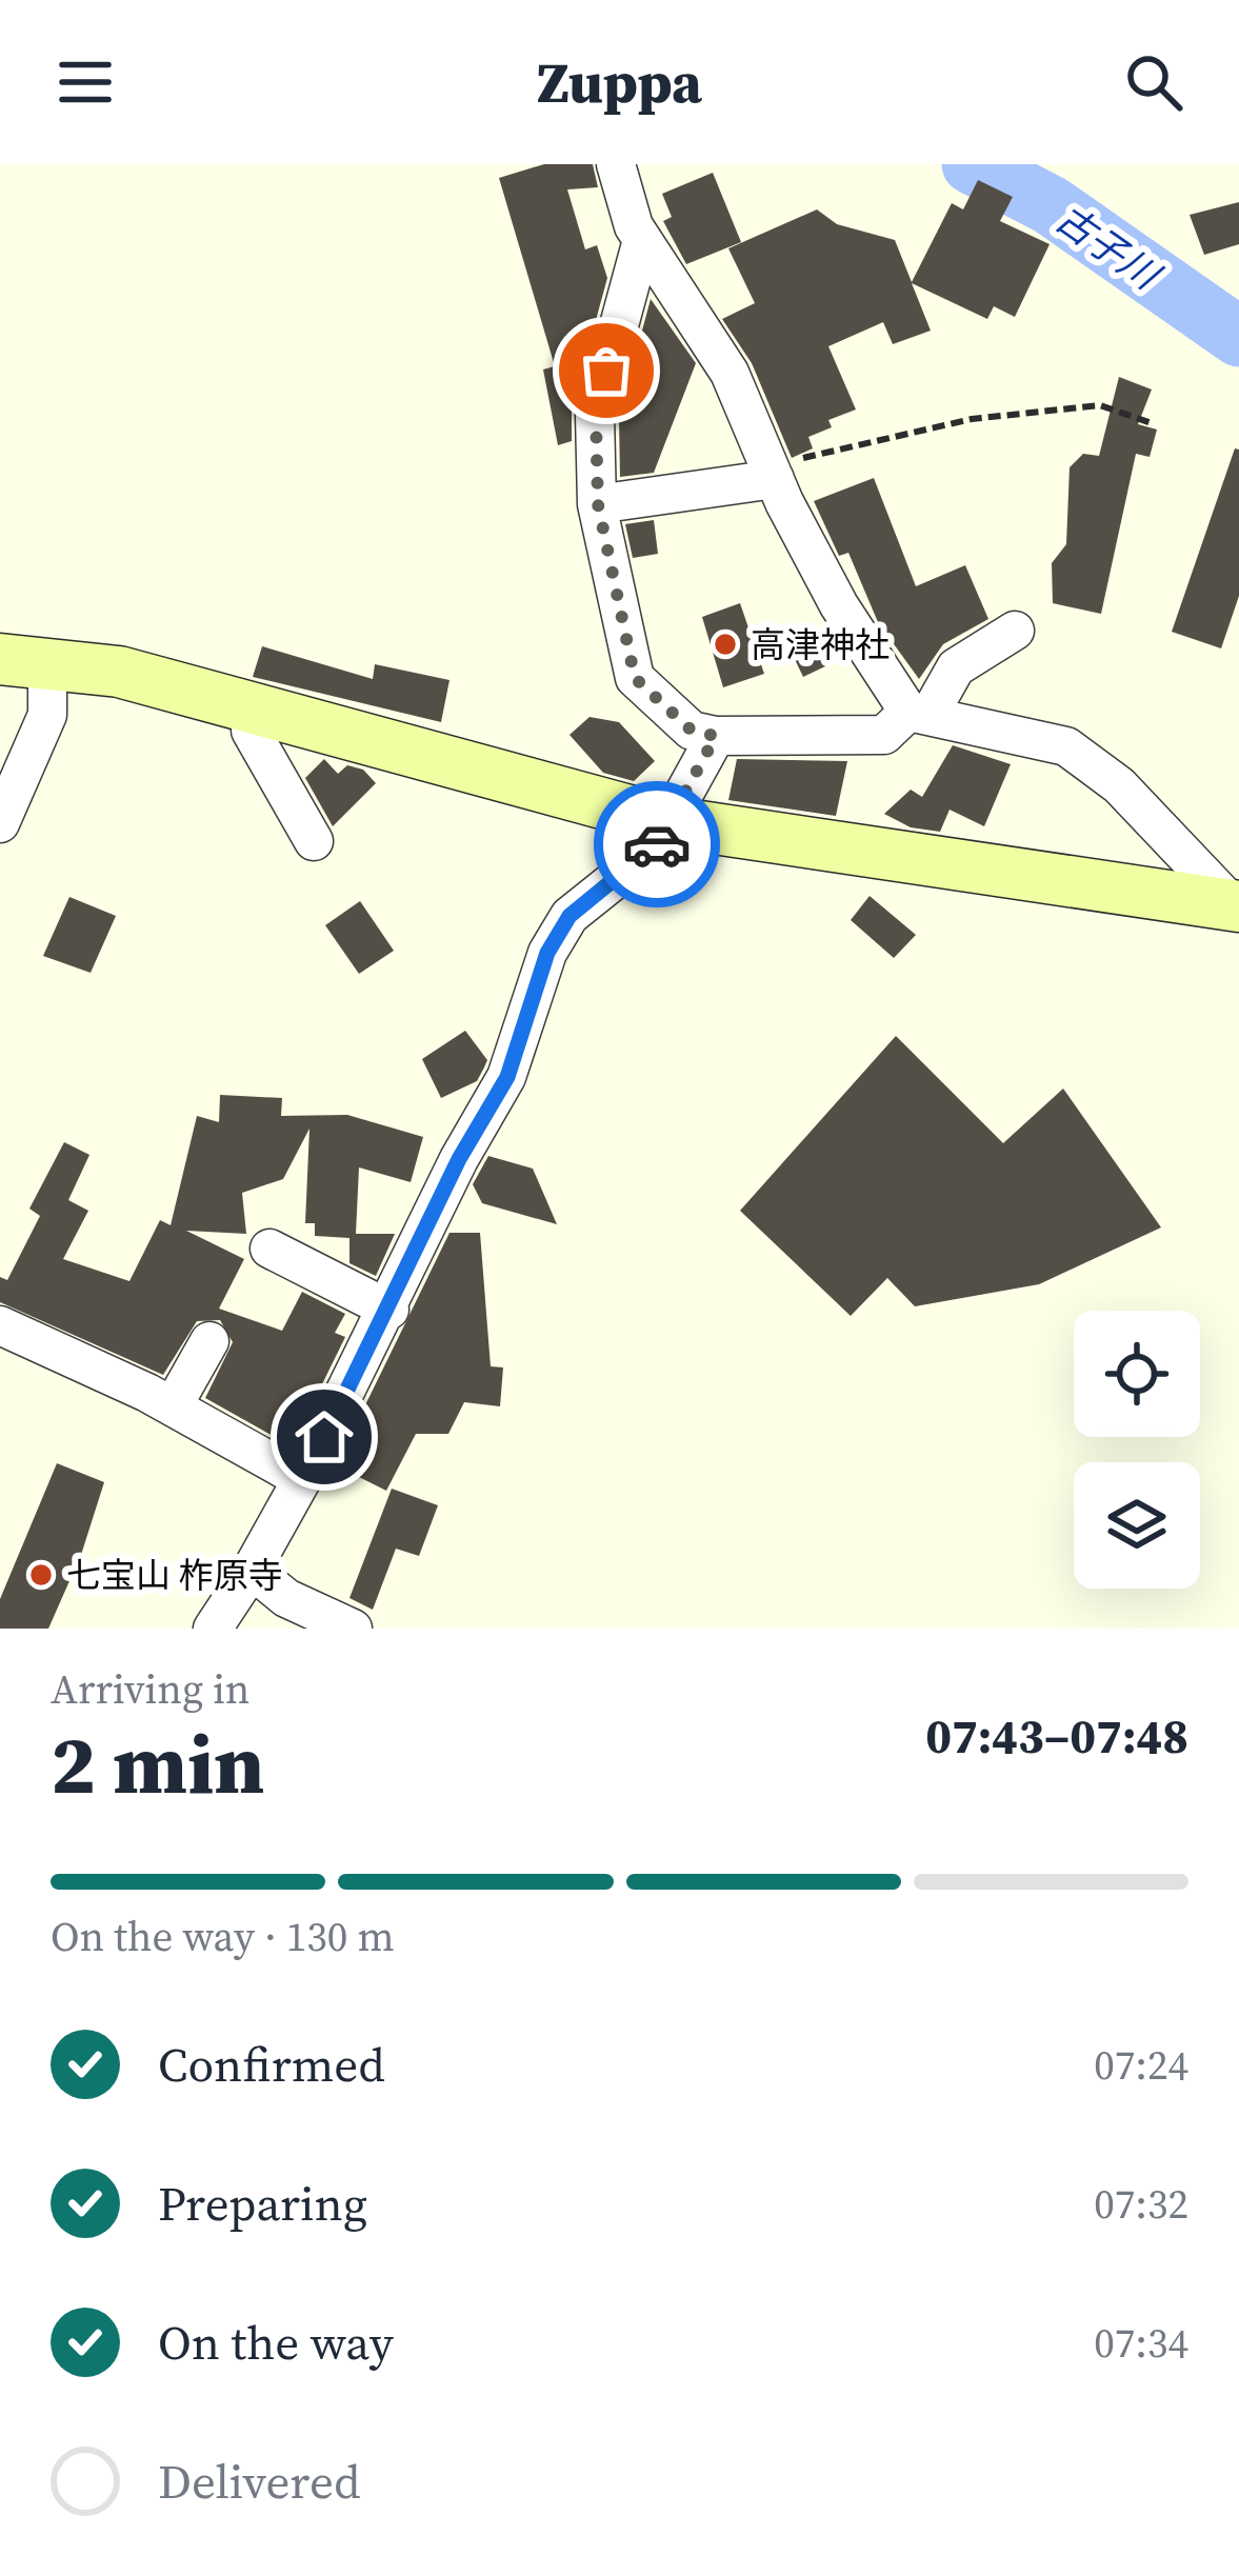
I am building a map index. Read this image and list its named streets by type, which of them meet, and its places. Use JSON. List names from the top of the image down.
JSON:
{
  "water": ["古子川"],
  "places": ["高津神社", "七宝山 柞原寺"],
  "page": {
    "header": "Zuppa",
    "heading": ["2 min", "Arriving in", "07:43–07:48"],
    "bar": "On the way · 130 m",
    "list": [
      ["Confirmed", "07:24"],
      ["Preparing", "07:32"],
      ["On the way", "07:34"],
      "Delivered"
    ]
  }
}
